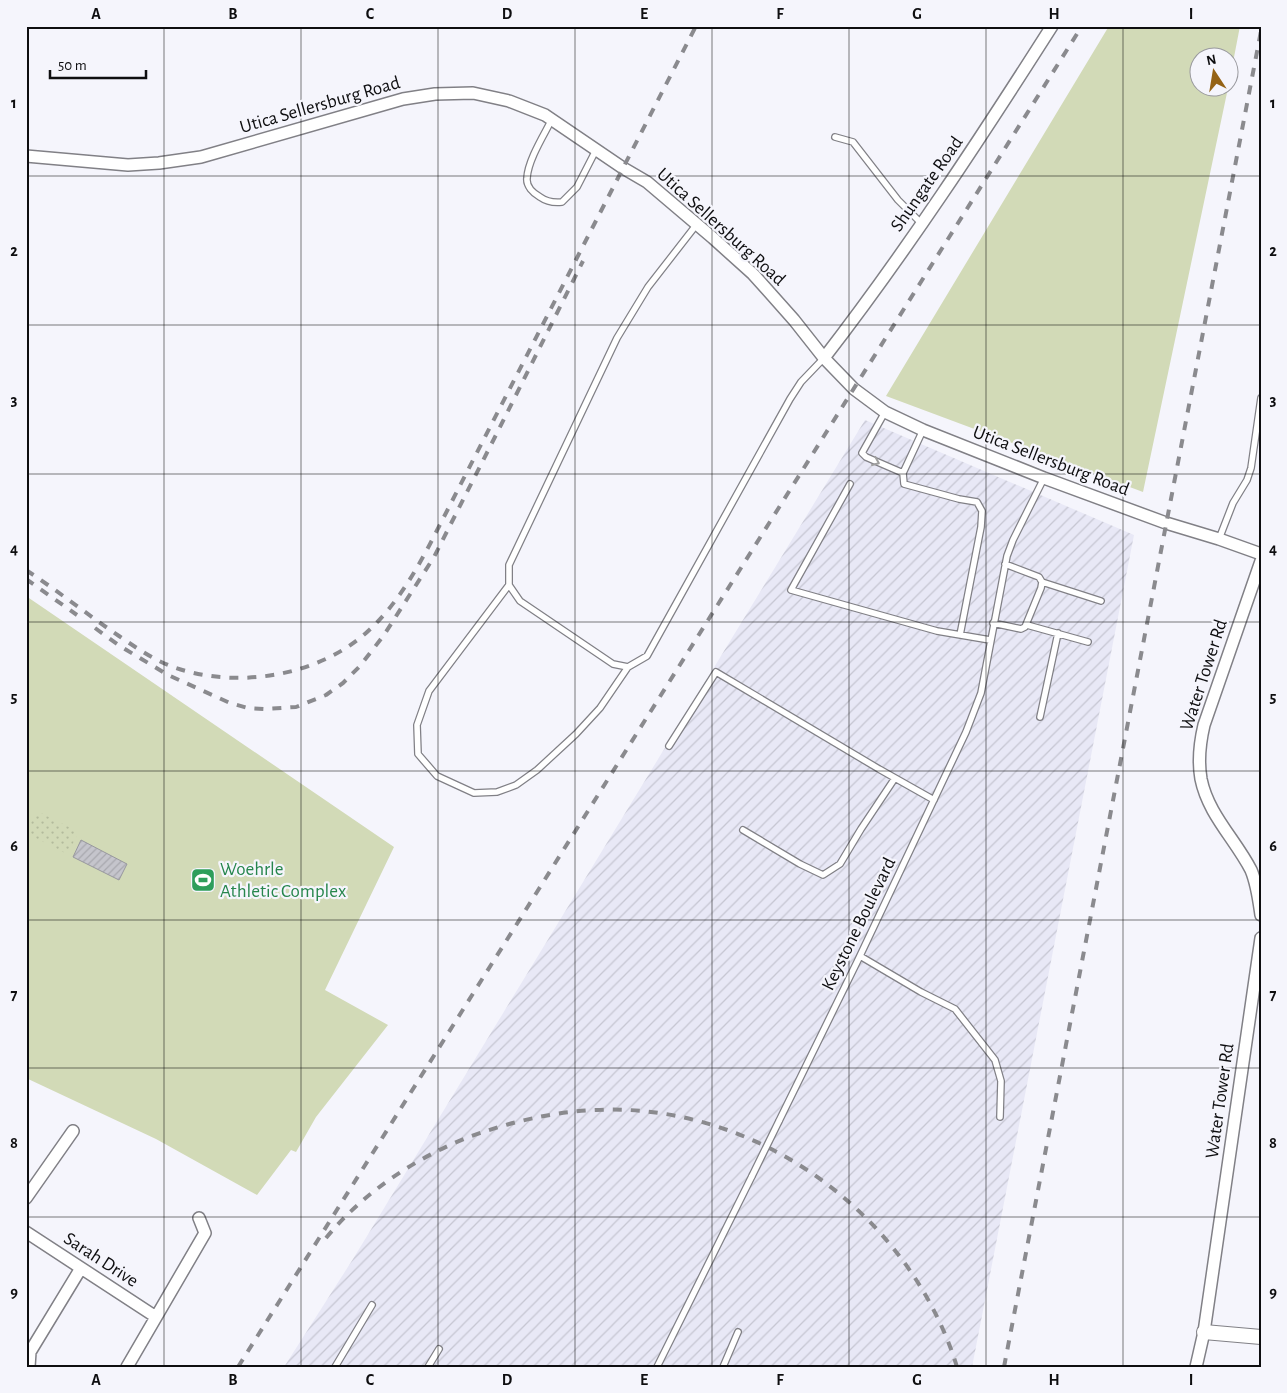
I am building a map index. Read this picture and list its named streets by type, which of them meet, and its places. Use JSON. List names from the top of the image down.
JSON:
{
  "streets": {
    "street": [
      "Utica Sellersburg Road",
      "Shungate Road",
      "Water Tower Rd",
      "Sarah Drive"
    ],
    "lane": ["Keystone Boulevard"]
  },
  "crossings": [
    ["Utica Sellersburg Road", "Shungate Road"],
    ["Utica Sellersburg Road", "Keystone Boulevard"]
  ],
  "places": {
    "sports": ["Woehrle Athletic Complex"]
  },
  "scale_bar": "50 m",
  "north": "top",
  "grid": {
    "columns": [
      "A",
      "B",
      "C",
      "D",
      "E",
      "F",
      "G",
      "H",
      "I"
    ],
    "rows": [
      "1",
      "2",
      "3",
      "4",
      "5",
      "6",
      "7",
      "8",
      "9"
    ]
  }
}
